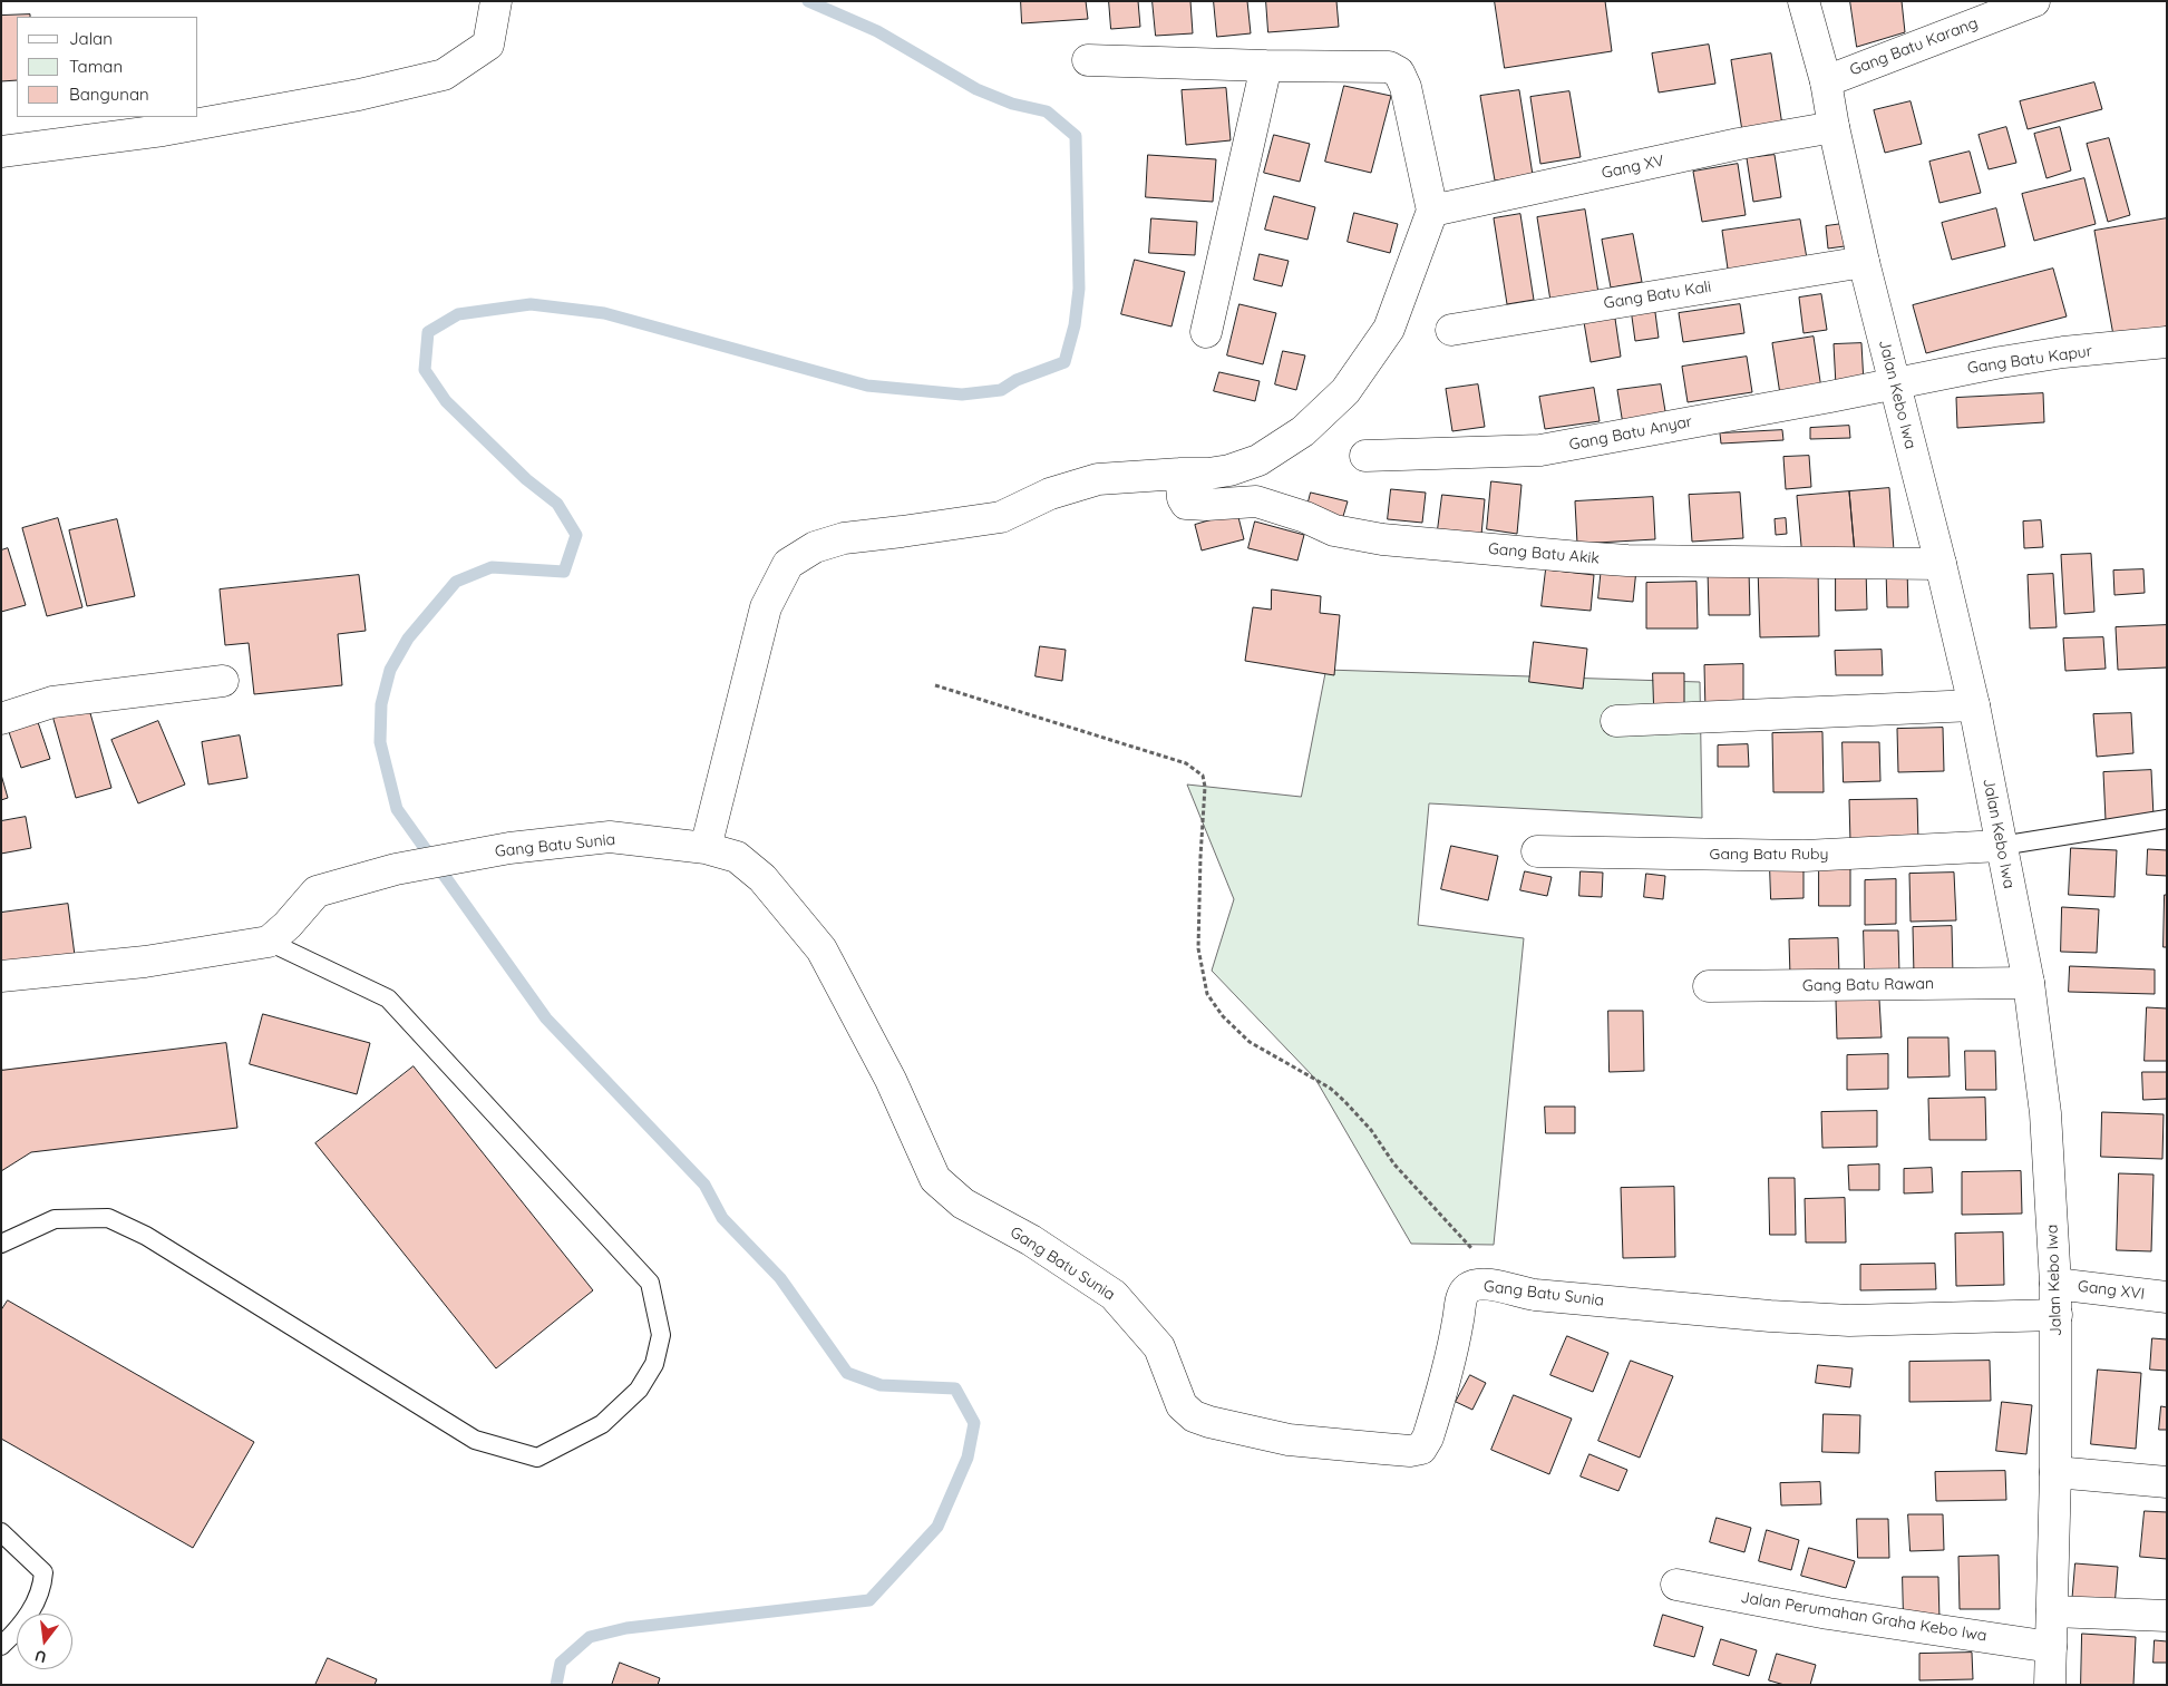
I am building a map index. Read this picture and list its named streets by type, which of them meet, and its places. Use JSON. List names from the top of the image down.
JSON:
{
  "streets": {
    "street": [
      "Gang Batu Karang",
      "Gang XV",
      "Gang Batu Kali",
      "Gang Batu Kapur",
      "Jalan Kebo Iwa",
      "Gang Batu Anyar",
      "Gang Batu Akik",
      "Gang Batu Sunia",
      "Gang Batu Ruby",
      "Gang Batu Rawan",
      "Gang XVI",
      "Jalan Perumahan Graha Kebo Iwa"
    ]
  },
  "crossings": [
    ["Gang Batu Karang", "Jalan Kebo Iwa"],
    ["Gang XV", "Jalan Kebo Iwa"],
    ["Gang Batu Kali", "Jalan Kebo Iwa"],
    ["Gang Batu Kapur", "Jalan Kebo Iwa"],
    ["Gang Batu Kapur", "Gang Batu Anyar"],
    ["Jalan Kebo Iwa", "Gang Batu Anyar"],
    ["Jalan Kebo Iwa", "Gang Batu Akik"],
    ["Jalan Kebo Iwa", "Gang Batu Sunia"],
    ["Jalan Kebo Iwa", "Gang Batu Ruby"],
    ["Jalan Kebo Iwa", "Gang Batu Rawan"],
    ["Jalan Kebo Iwa", "Gang XVI"],
    ["Jalan Kebo Iwa", "Jalan Perumahan Graha Kebo Iwa"]
  ],
  "legend": ["Jalan", "Taman", "Bangunan"],
  "north": "bottom"
}
